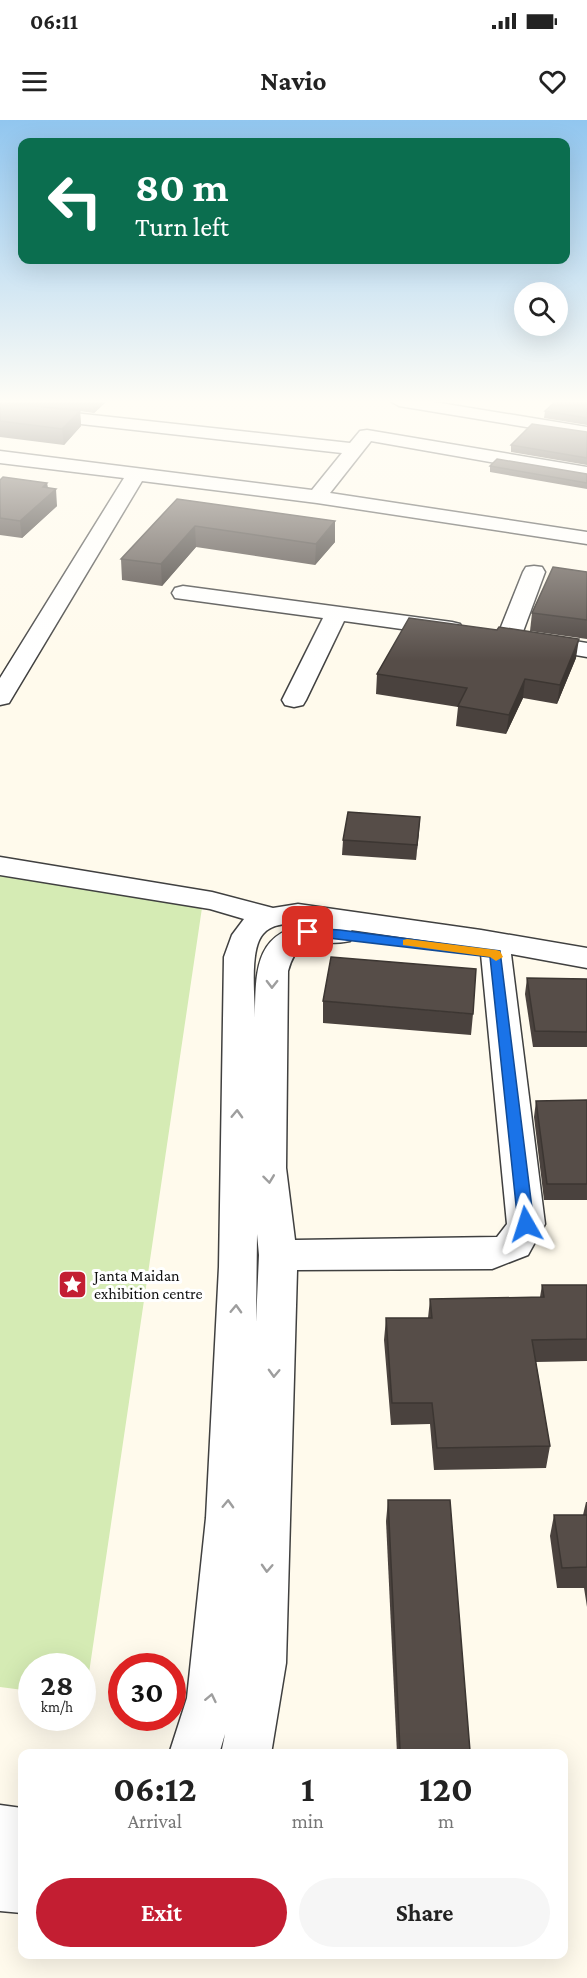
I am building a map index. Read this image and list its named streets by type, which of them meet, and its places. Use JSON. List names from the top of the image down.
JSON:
{
  "places": {
    "place": ["Janta Maidan exhibition centre"]
  },
  "page": {
    "status": "06:11",
    "header": "Navio",
    "turn": ["80 m", "Turn left"],
    "speed": "28 km/h",
    "limit": "30",
    "eta": [
      "06:12",
      "Arrival",
      "1",
      "min",
      "120",
      "m"
    ],
    "buttons": ["Exit", "Share"]
  }
}
